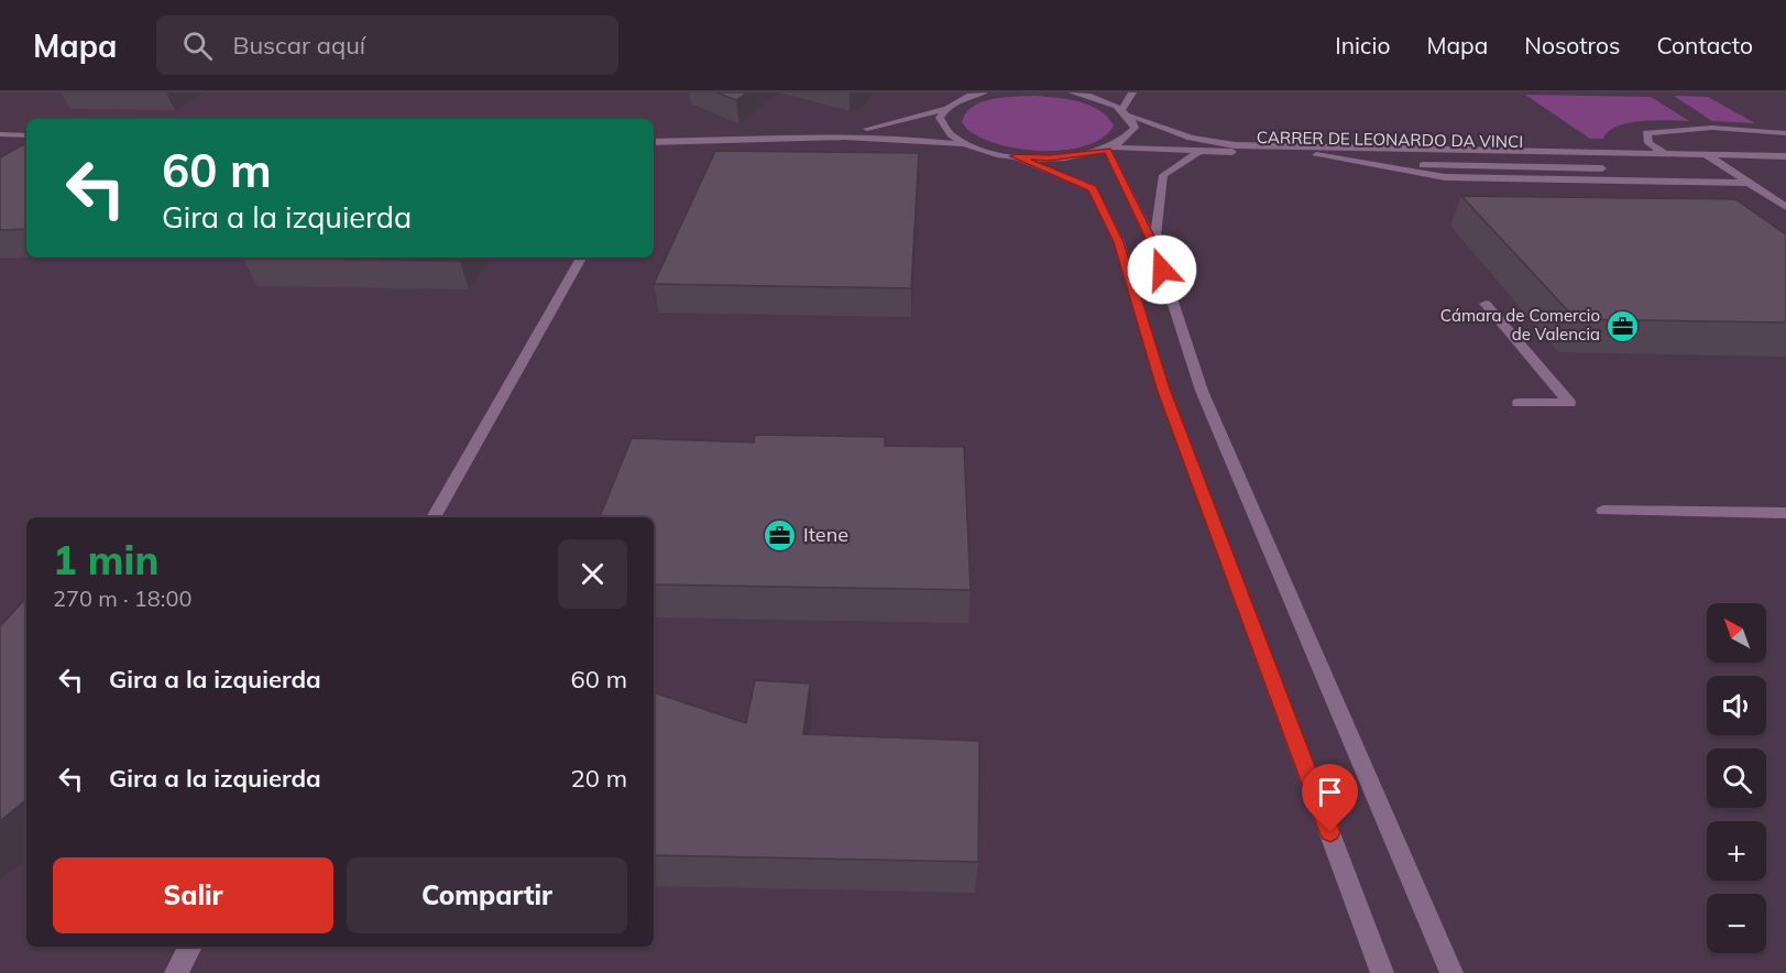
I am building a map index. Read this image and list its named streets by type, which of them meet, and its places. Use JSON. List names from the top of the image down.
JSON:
{
  "streets": {
    "street": ["CARRER DE LEONARDO DA VINCI"]
  },
  "places": {
    "office": ["Cámara de Comercio de Valencia", "Itene"]
  },
  "north": "top left",
  "page": {
    "header": "Mapa",
    "search": "Buscar aquí",
    "nav": [
      "Inicio",
      "Mapa",
      "Nosotros",
      "Contacto"
    ],
    "turn": ["60 m", "Gira a la izquierda"],
    "heading": ["1 min", "270 m · 18:00"],
    "map_buttons": ["+", "−"],
    "list": [
      {
        "name": "Gira a la izquierda",
        "value": "60 m"
      },
      {
        "name": "Gira a la izquierda",
        "value": "20 m"
      }
    ],
    "buttons": ["Salir", "Compartir"]
  }
}
